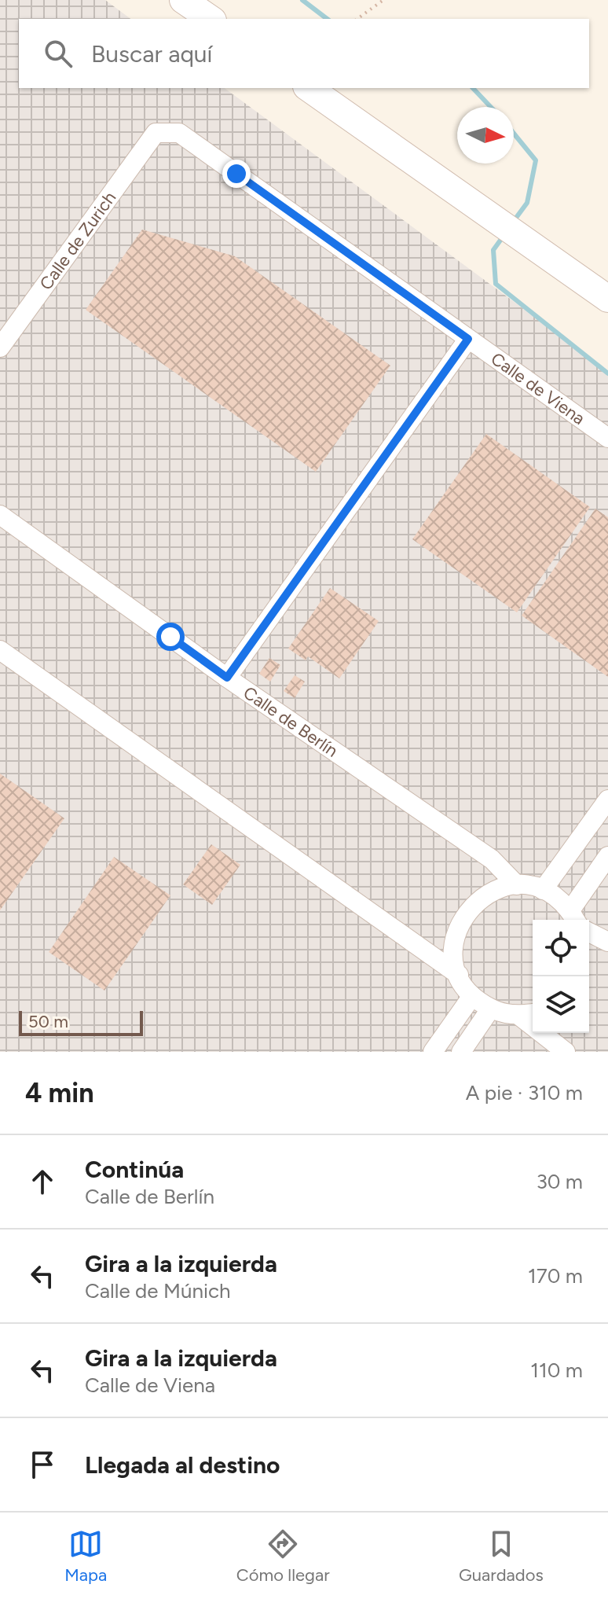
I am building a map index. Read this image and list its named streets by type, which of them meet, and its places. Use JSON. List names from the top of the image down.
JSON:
{
  "streets": {
    "street": ["Calle de Zurich", "Calle de Viena", "Calle de Berlín"]
  },
  "crossings": [
    ["Calle de Zurich", "Calle de Viena"]
  ],
  "scale_bar": "50 m",
  "north": "right",
  "page": {
    "search": "Buscar aquí",
    "scale": "50 m",
    "heading": ["4 min", "A pie · 310 m"],
    "list": [
      ["Continúa", "Calle de Berlín", "30 m"],
      ["Gira a la izquierda", "Calle de Múnich", "170 m"],
      ["Gira a la izquierda", "Calle de Viena", "110 m"],
      "Llegada al destino"
    ],
    "nav": ["Mapa", "Cómo llegar", "Guardados"]
  }
}
